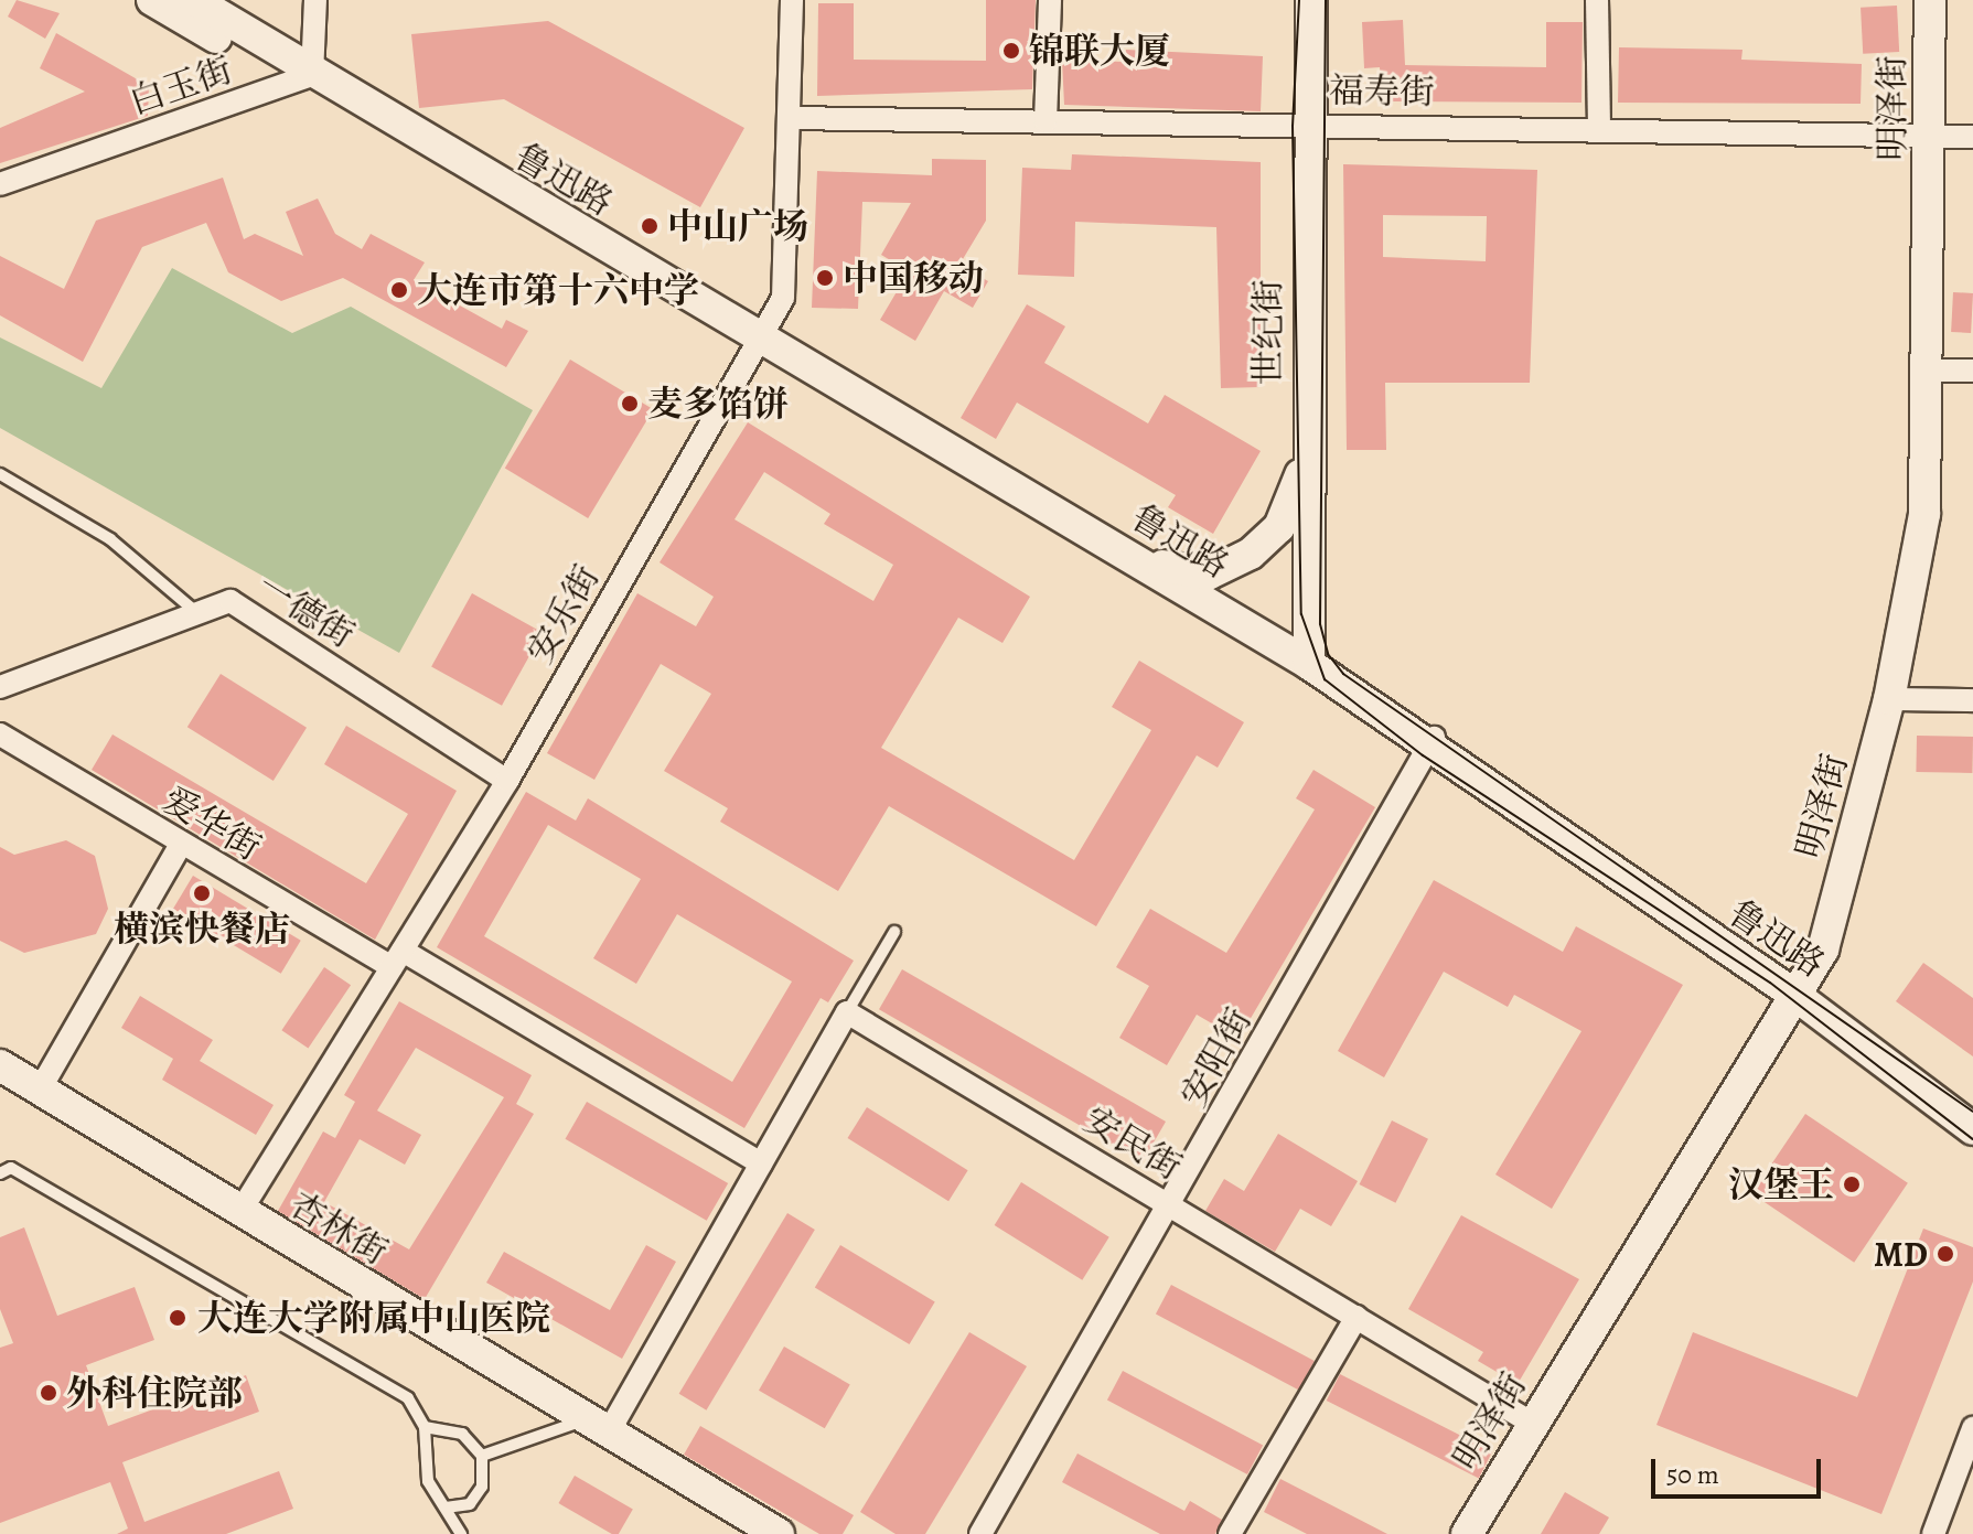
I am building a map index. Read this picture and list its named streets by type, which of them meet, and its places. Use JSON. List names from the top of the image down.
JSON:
{
  "streets": {
    "main road": [
      "明泽街",
      "鲁迅路",
      "世纪街",
      "杏林街"
    ],
    "street": [
      "白玉街",
      "福寿街",
      "一德街",
      "安乐街",
      "爱华街",
      "安阳街",
      "安民街"
    ]
  },
  "crossings": [
    ["白玉街", "鲁迅路"],
    ["福寿街", "明泽街"],
    ["福寿街", "世纪街"],
    ["福寿街", "安乐街"],
    ["明泽街", "鲁迅路"],
    ["明泽街", "安民街"],
    ["鲁迅路", "世纪街"],
    ["鲁迅路", "安乐街"],
    ["鲁迅路", "安阳街"],
    ["一德街", "安乐街"],
    ["安乐街", "爱华街"],
    ["安乐街", "杏林街"],
    ["安阳街", "安民街"]
  ],
  "places": [
    "锦联大厦",
    "中山广场",
    "中国移动",
    "大连市第十六中学",
    "麦多馅饼",
    "横滨快餐店",
    "汉堡王",
    "MD",
    "大连大学附属中山医院",
    "外科住院部"
  ],
  "scale_bar": "50 m"
}
